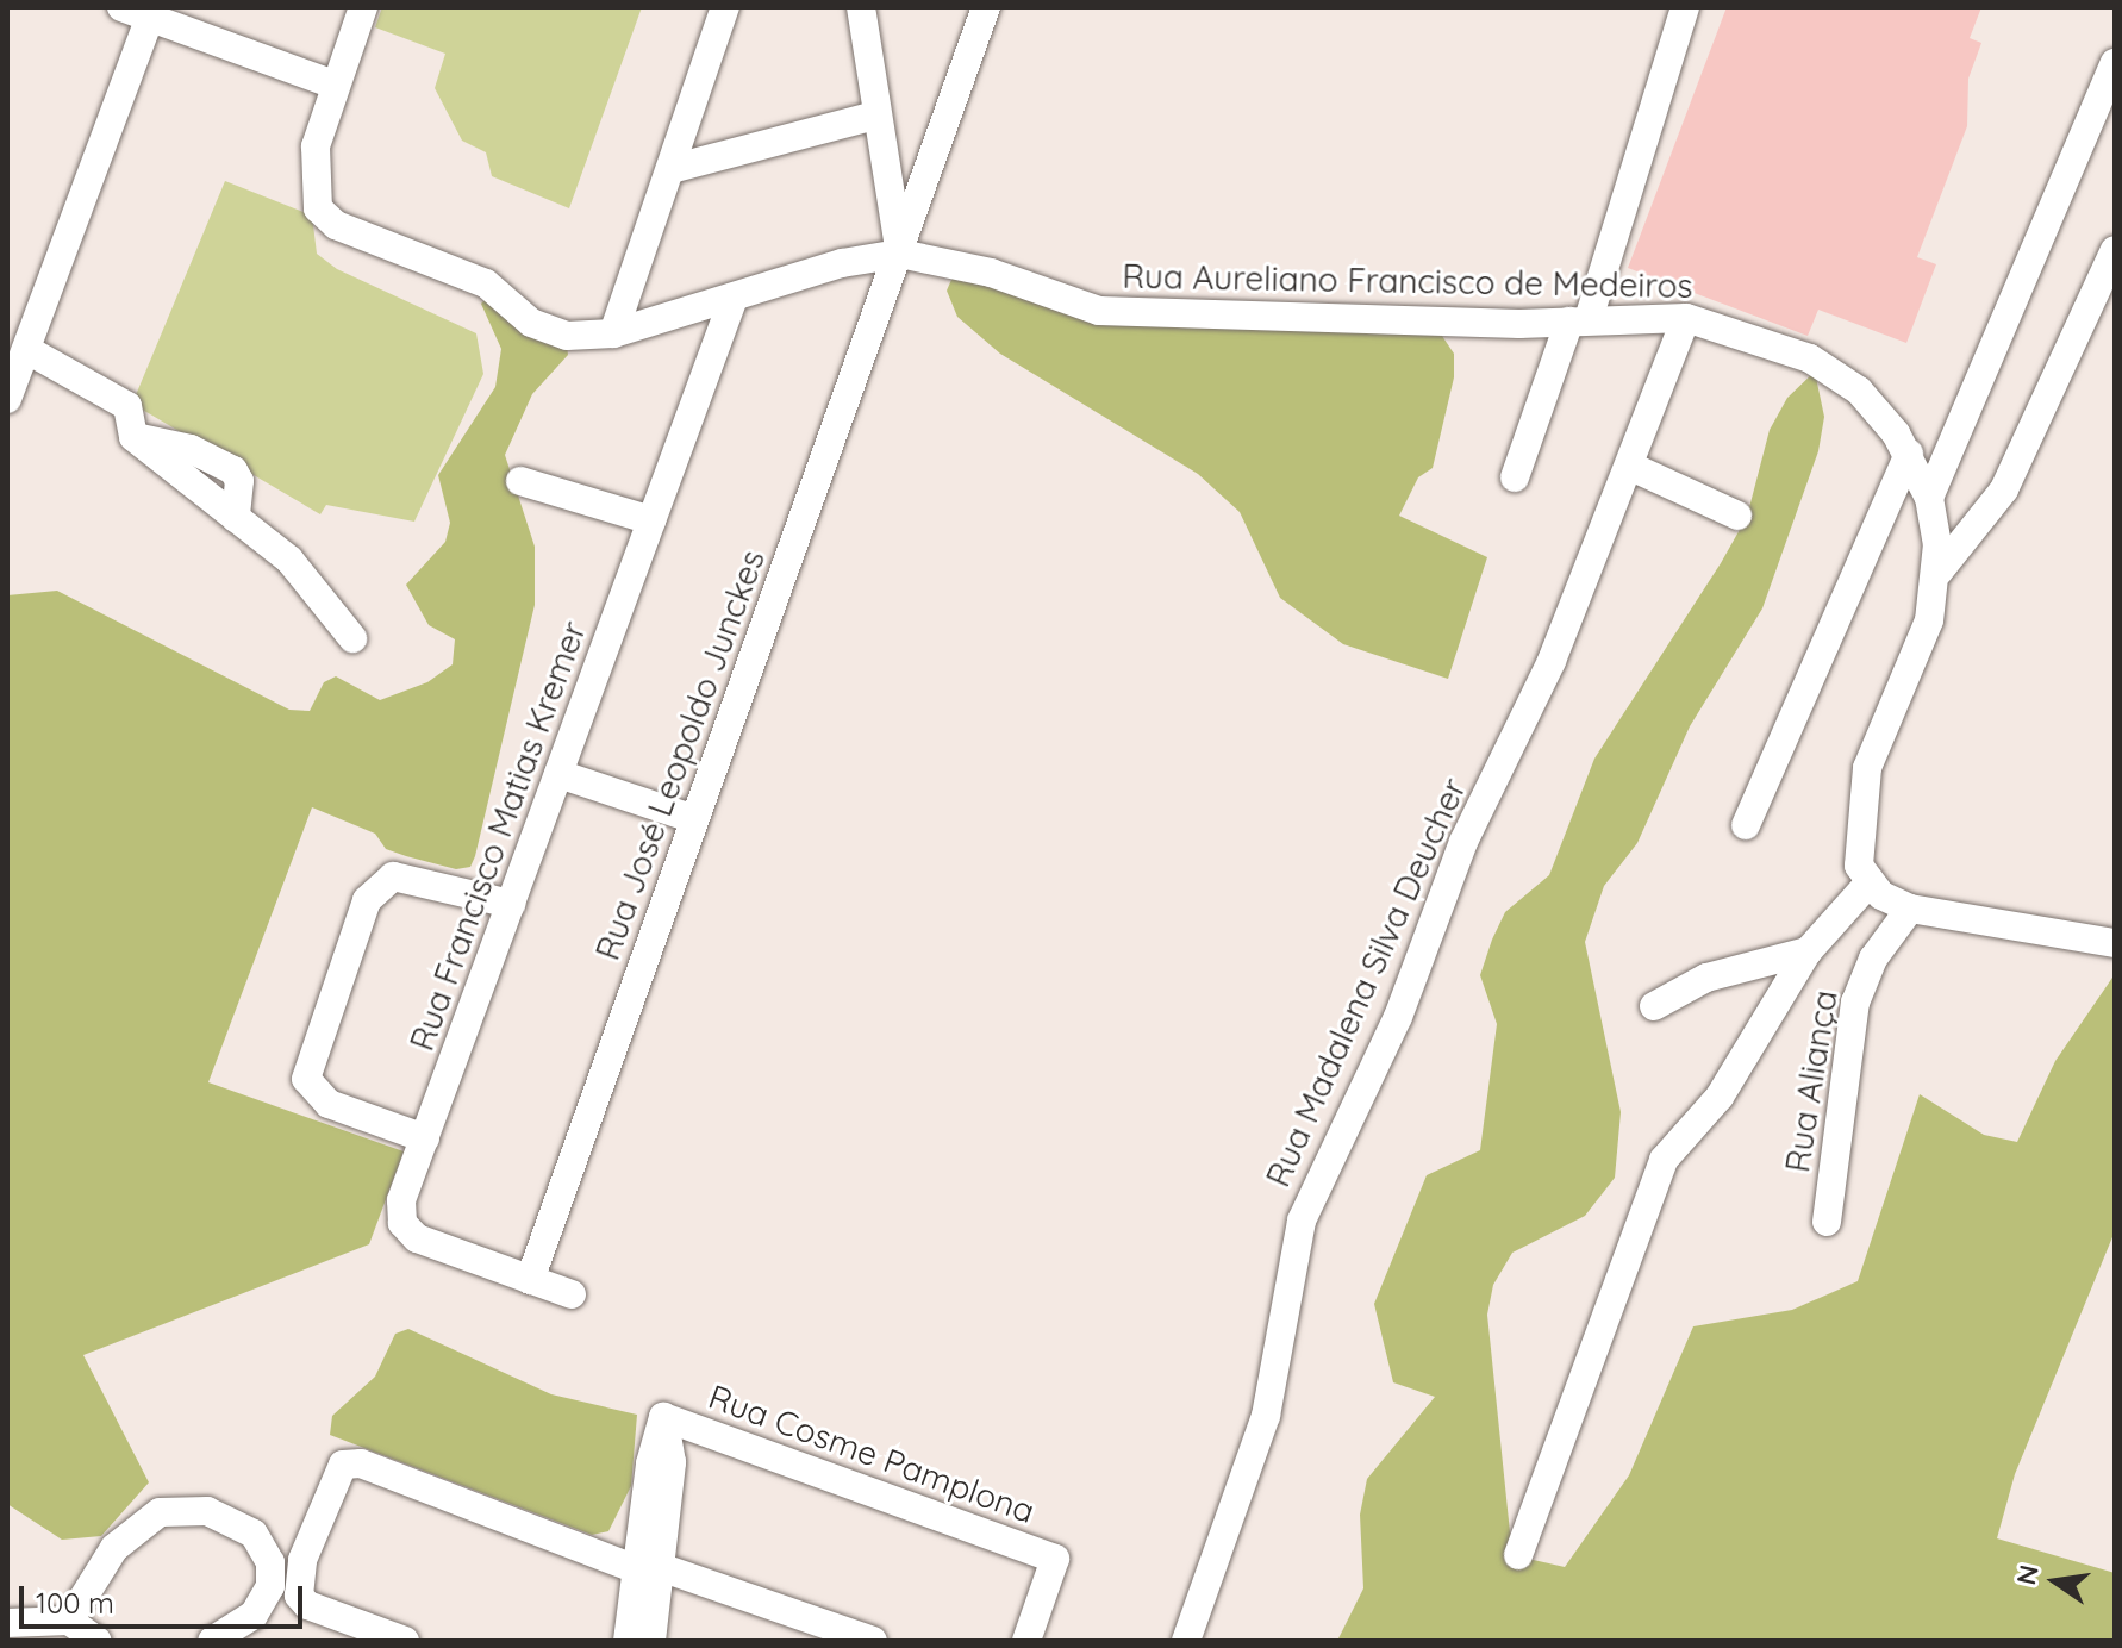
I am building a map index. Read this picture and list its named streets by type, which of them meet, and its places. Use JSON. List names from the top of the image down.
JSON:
{
  "streets": {
    "street": [
      "Rua Aureliano Francisco de Medeiros",
      "Rua José Leopoldo Junckes",
      "Rua Francisco Matias Kremer",
      "Rua Madalena Silva Deucher",
      "Rua Aliança",
      "Rua Cosme Pamplona"
    ]
  },
  "crossings": [
    ["Rua Aureliano Francisco de Medeiros", "Rua José Leopoldo Junckes"],
    ["Rua Aureliano Francisco de Medeiros", "Rua Francisco Matias Kremer"],
    ["Rua Aureliano Francisco de Medeiros", "Rua Madalena Silva Deucher"],
    ["Rua José Leopoldo Junckes", "Rua Francisco Matias Kremer"]
  ],
  "scale_bar": "100 m",
  "north": "left"
}
